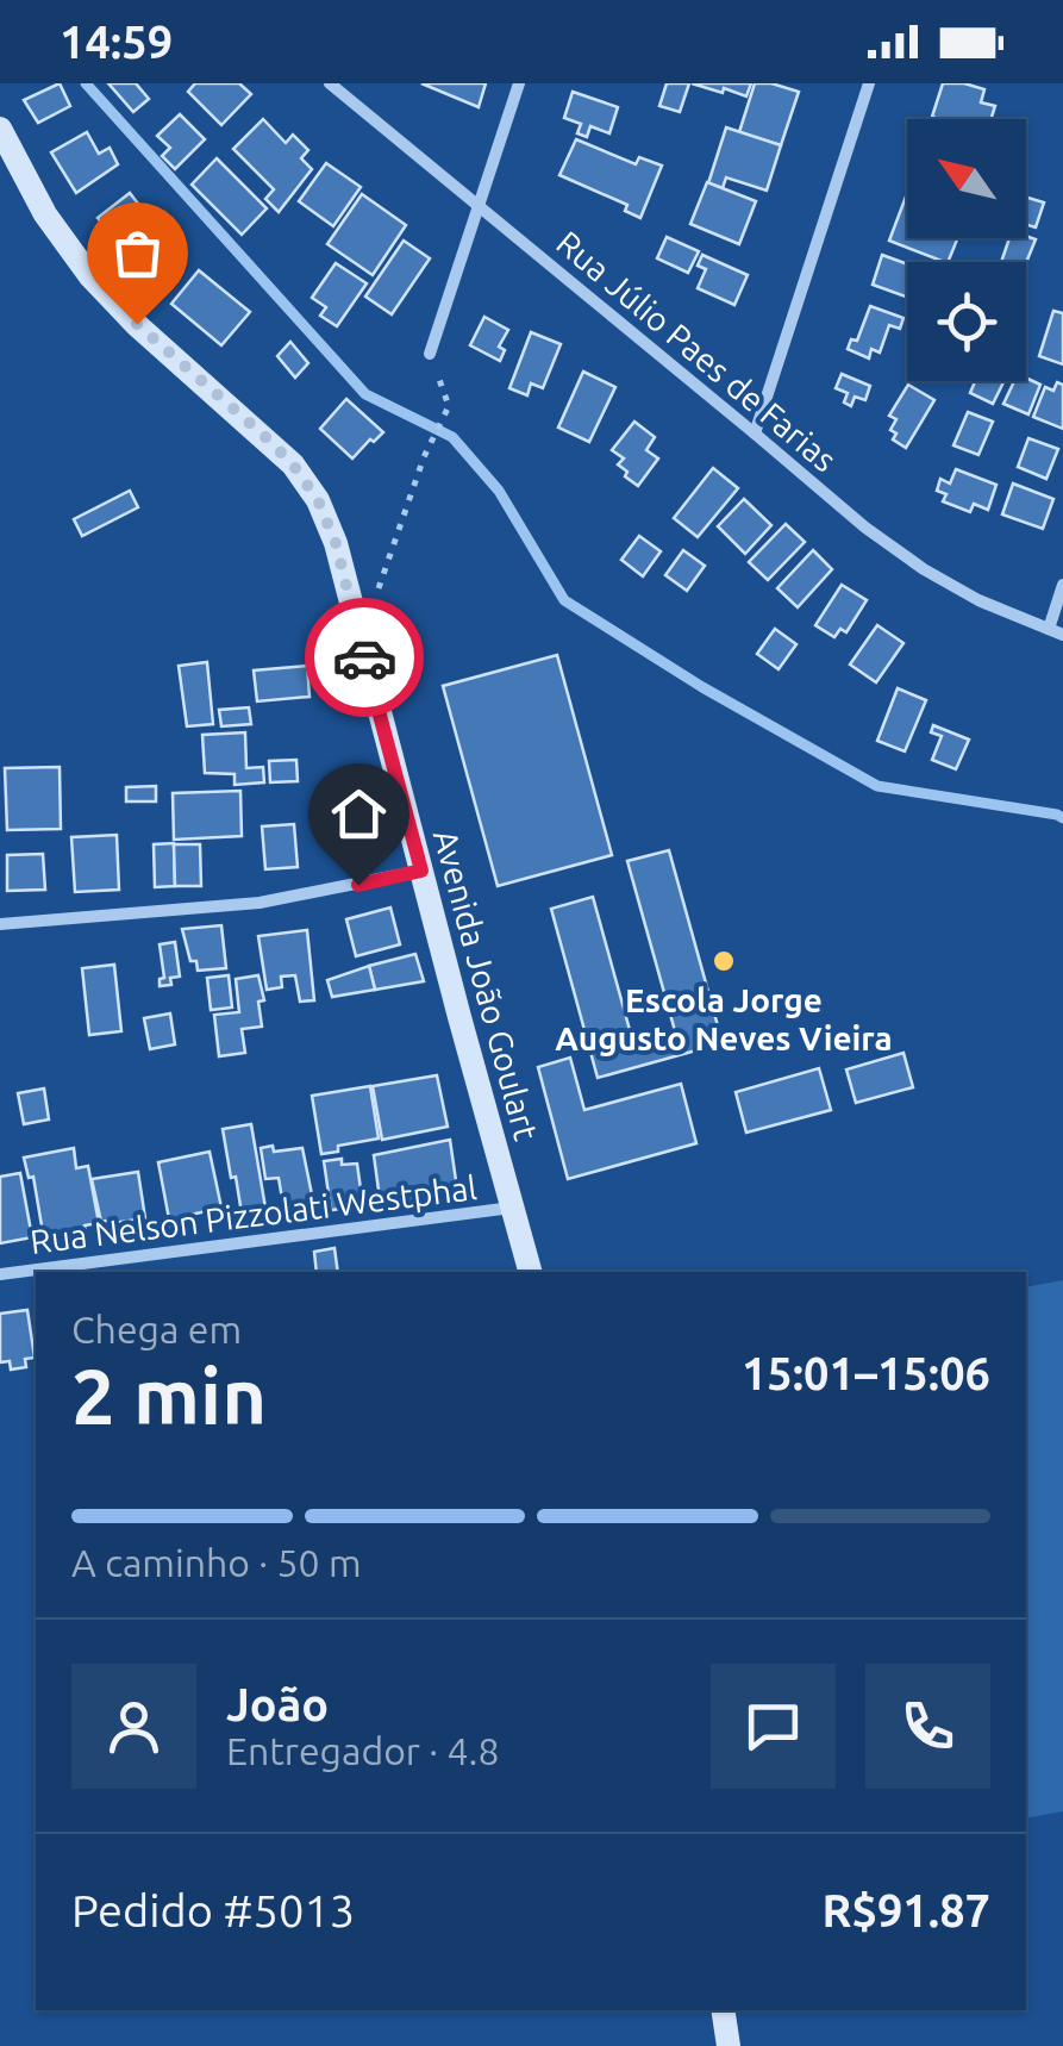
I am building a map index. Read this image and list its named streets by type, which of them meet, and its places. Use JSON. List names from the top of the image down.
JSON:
{
  "streets": {
    "main road": ["Avenida João Goulart"],
    "street": ["Rua Júlio Paes de Farias", "Rua Nelson Pizzolati Westphal"]
  },
  "crossings": [
    ["Avenida João Goulart", "Rua Nelson Pizzolati Westphal"]
  ],
  "places": ["Escola Jorge Augusto Neves Vieira"],
  "north": "top left",
  "page": {
    "status": "14:59",
    "heading": ["2 min", "Chega em", "15:01–15:06"],
    "panel": [
      "João",
      "Entregador · 4.8",
      "Pedido #5013",
      "R$91.87"
    ],
    "bar": "A caminho · 50 m"
  }
}
